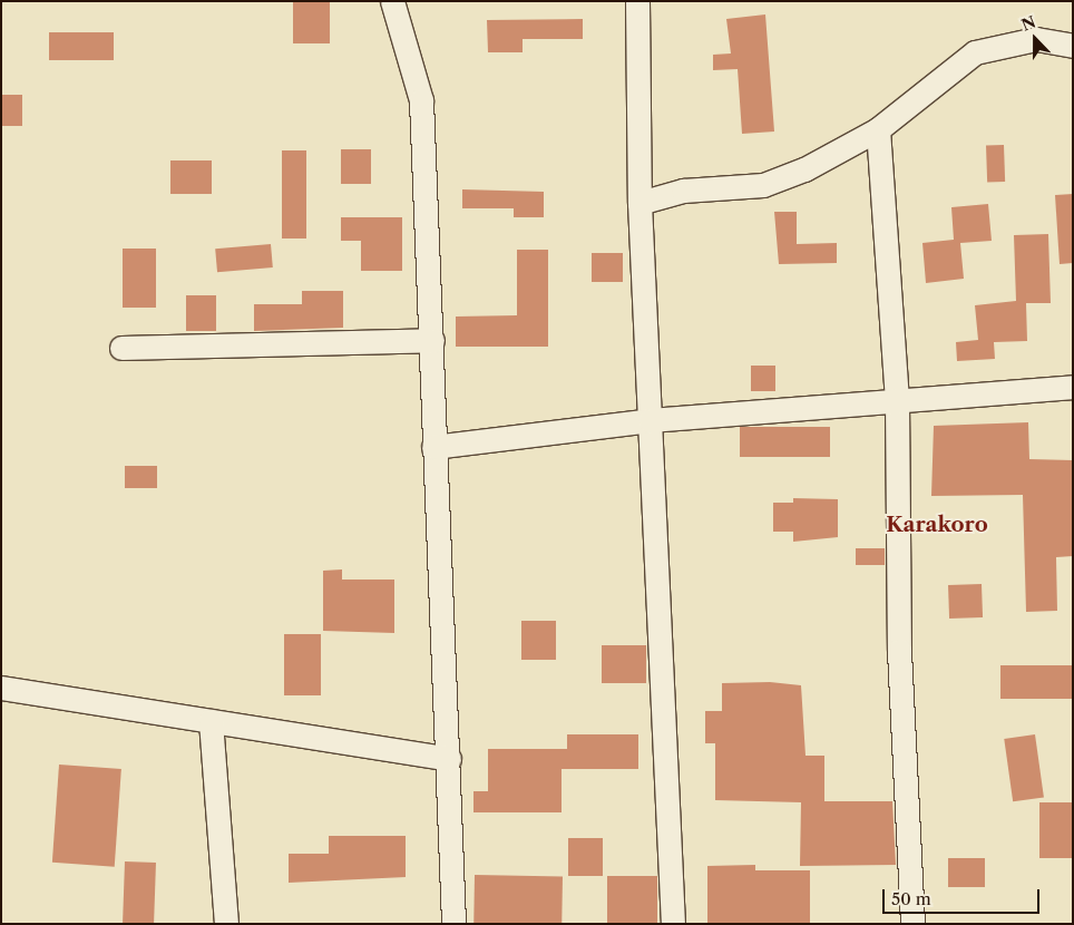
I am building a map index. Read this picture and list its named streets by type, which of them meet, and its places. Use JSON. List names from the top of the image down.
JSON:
{
  "districts": ["Karakoro"],
  "scale_bar": "50 m",
  "north": "top"
}
